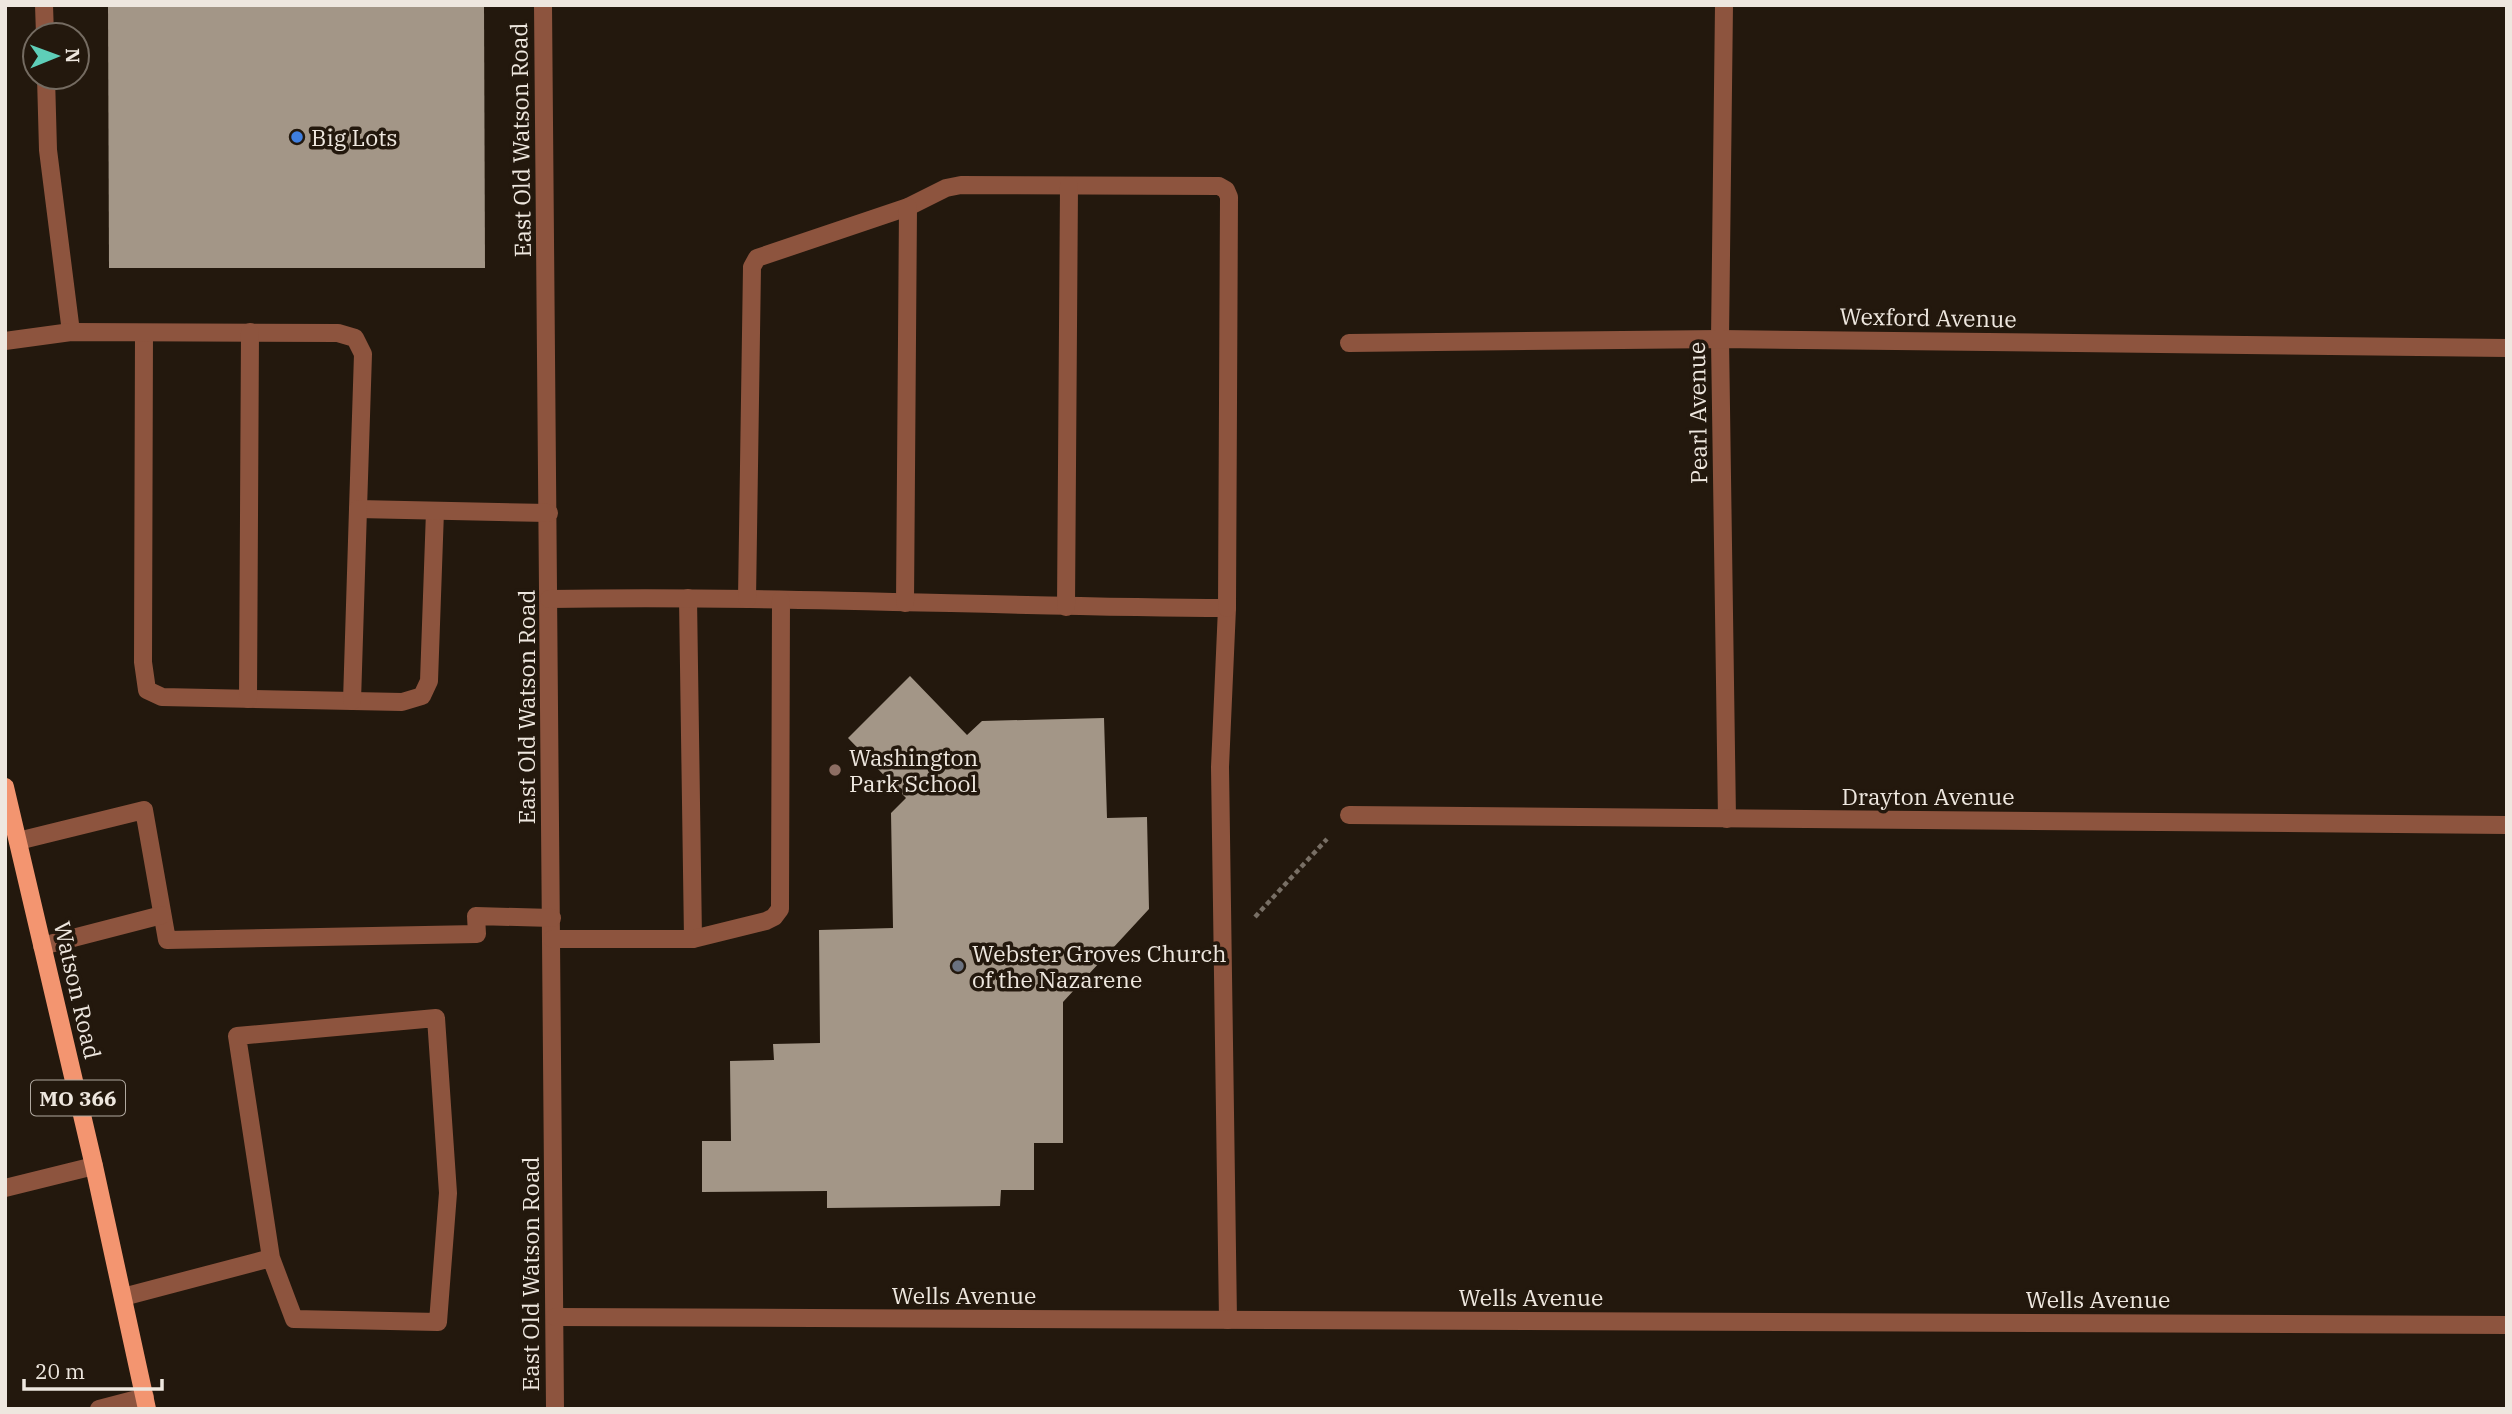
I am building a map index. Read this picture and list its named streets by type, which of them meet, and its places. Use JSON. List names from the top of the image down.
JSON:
{
  "streets": {
    "main road": ["Watson Road", "MO 366"],
    "street": [
      "East Old Watson Road",
      "Wexford Avenue",
      "Pearl Avenue",
      "Drayton Avenue",
      "Wells Avenue"
    ]
  },
  "crossings": [
    ["East Old Watson Road", "Wells Avenue"],
    ["Wexford Avenue", "Pearl Avenue"],
    ["Pearl Avenue", "Drayton Avenue"]
  ],
  "places": ["Big Lots", "Washington Park School", "Webster Groves Church of the Nazarene"],
  "scale_bar": "20 m",
  "north": "right"
}
